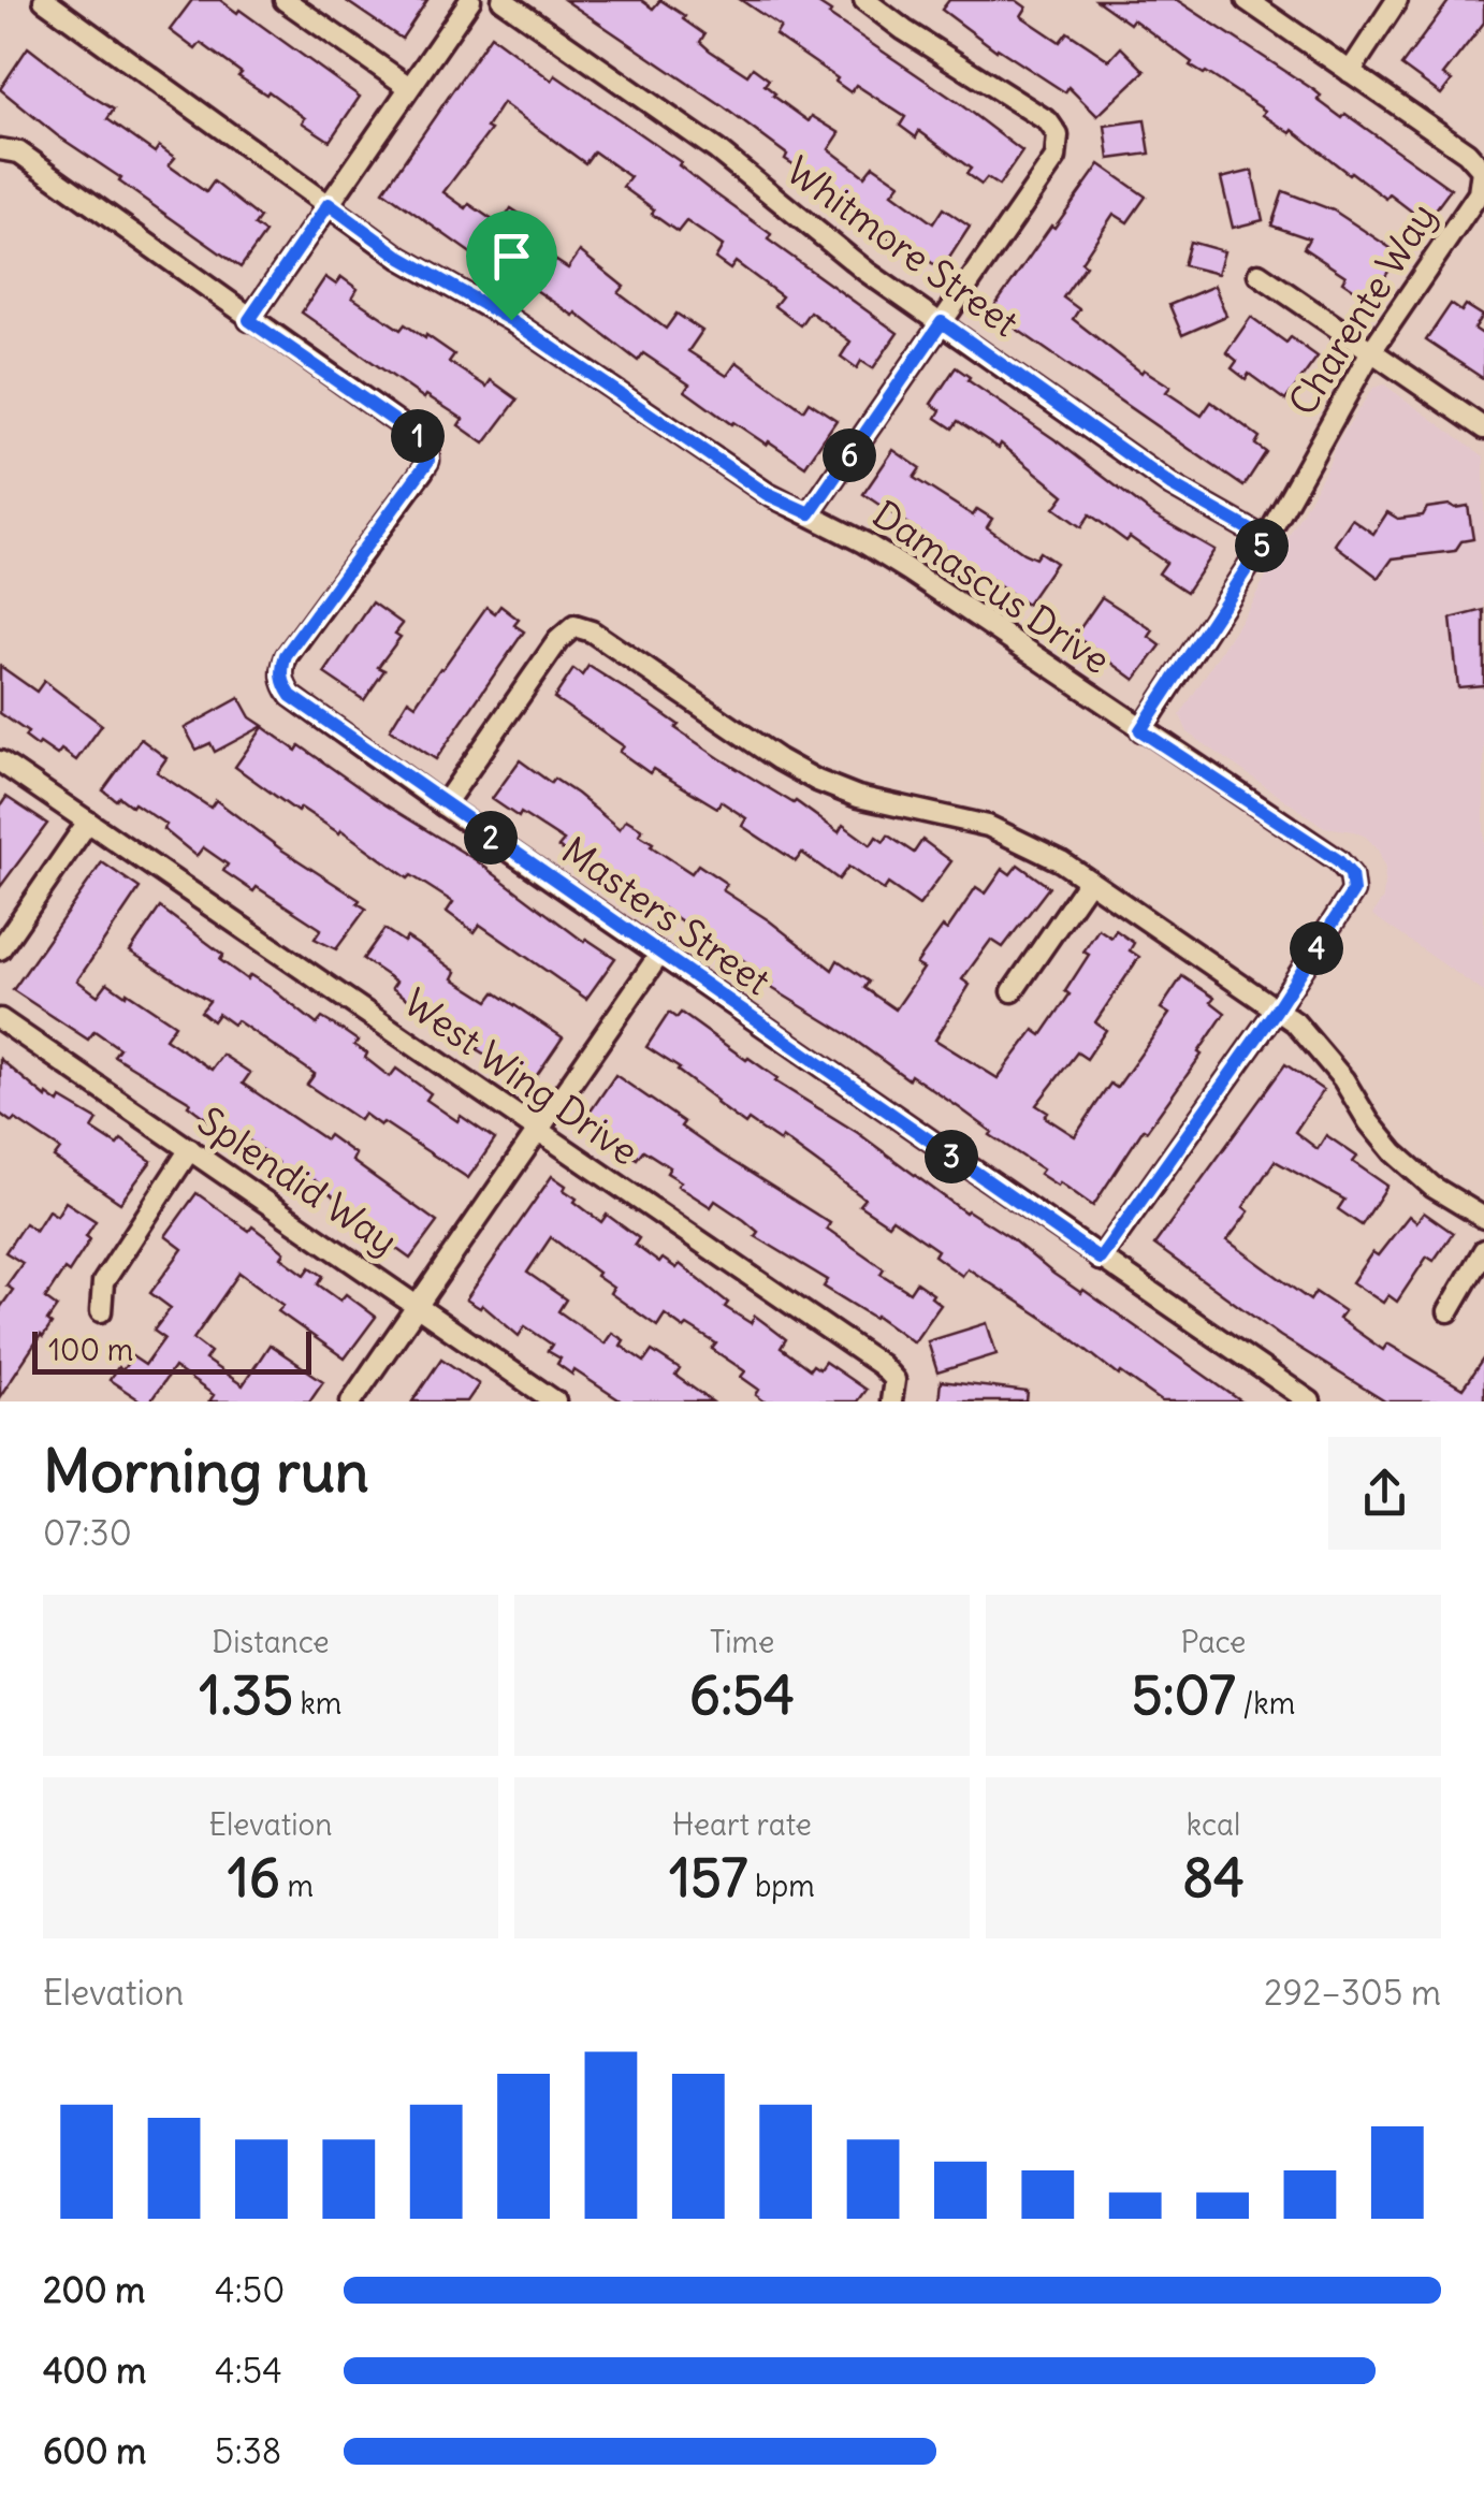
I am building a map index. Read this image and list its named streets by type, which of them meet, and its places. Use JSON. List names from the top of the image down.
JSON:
{
  "streets": {
    "street": [
      "Whitmore Street",
      "Charente Way",
      "Damascus Drive",
      "Masters Street",
      "West Wing Drive",
      "Splendid Way"
    ]
  },
  "crossings": [
    ["Whitmore Street", "Charente Way"],
    ["Charente Way", "Damascus Drive"],
    ["Damascus Drive", "Masters Street"]
  ],
  "scale_bar": "100 m",
  "page": {
    "pins": [
      "1",
      "6",
      "5",
      "2",
      "4",
      "3"
    ],
    "scale": "100 m",
    "heading": ["Morning run", "07:30"],
    "stats": [
      ["Distance", "1.35 km"],
      ["Time", "6:54"],
      ["Pace", "5:07 /km"],
      ["Elevation", "16 m"],
      ["Heart rate", "157 bpm"],
      ["kcal", "84"]
    ],
    "chart": ["Elevation", "292–305 m"],
    "list": [
      {
        "name": "200 m",
        "note": "4:50"
      },
      {
        "name": "400 m",
        "note": "4:54"
      },
      {
        "name": "600 m",
        "note": "5:38"
      }
    ]
  }
}
